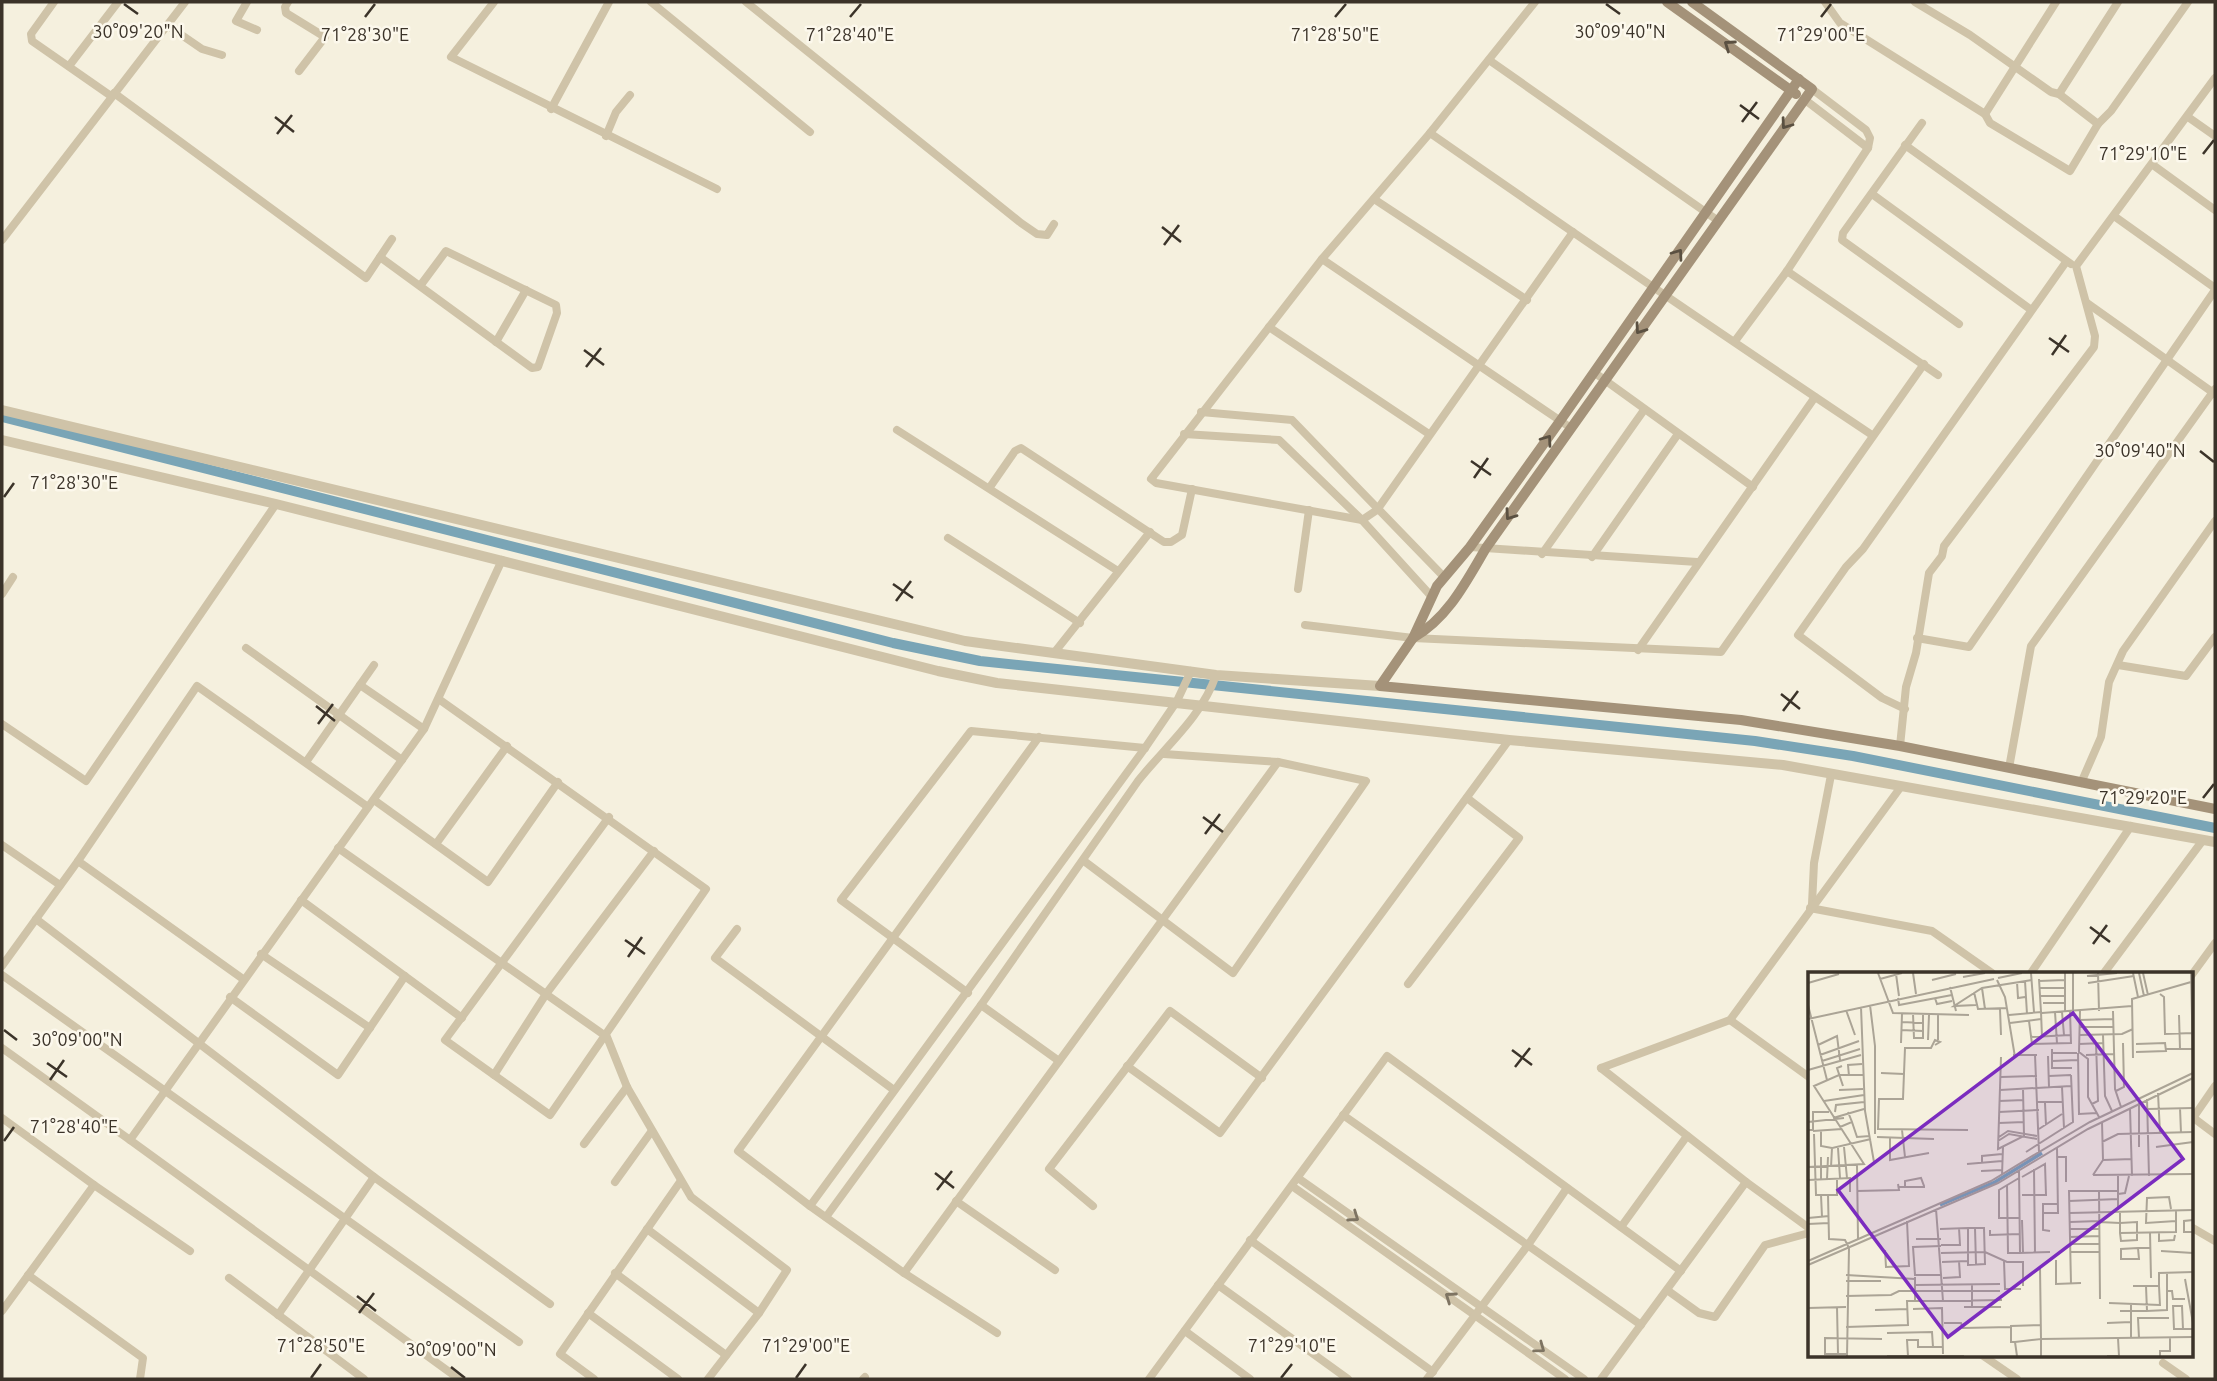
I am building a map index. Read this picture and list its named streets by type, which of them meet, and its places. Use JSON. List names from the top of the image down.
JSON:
{
  "coordinates": [
    "30°09'20\"N",
    "30°09'40\"N",
    "71°28'30\"E",
    "71°28'40\"E",
    "71°28'50\"E",
    "71°29'00\"E",
    "71°29'10\"E",
    "71°29'20\"E",
    "30°09'00\"N"
  ]
}
